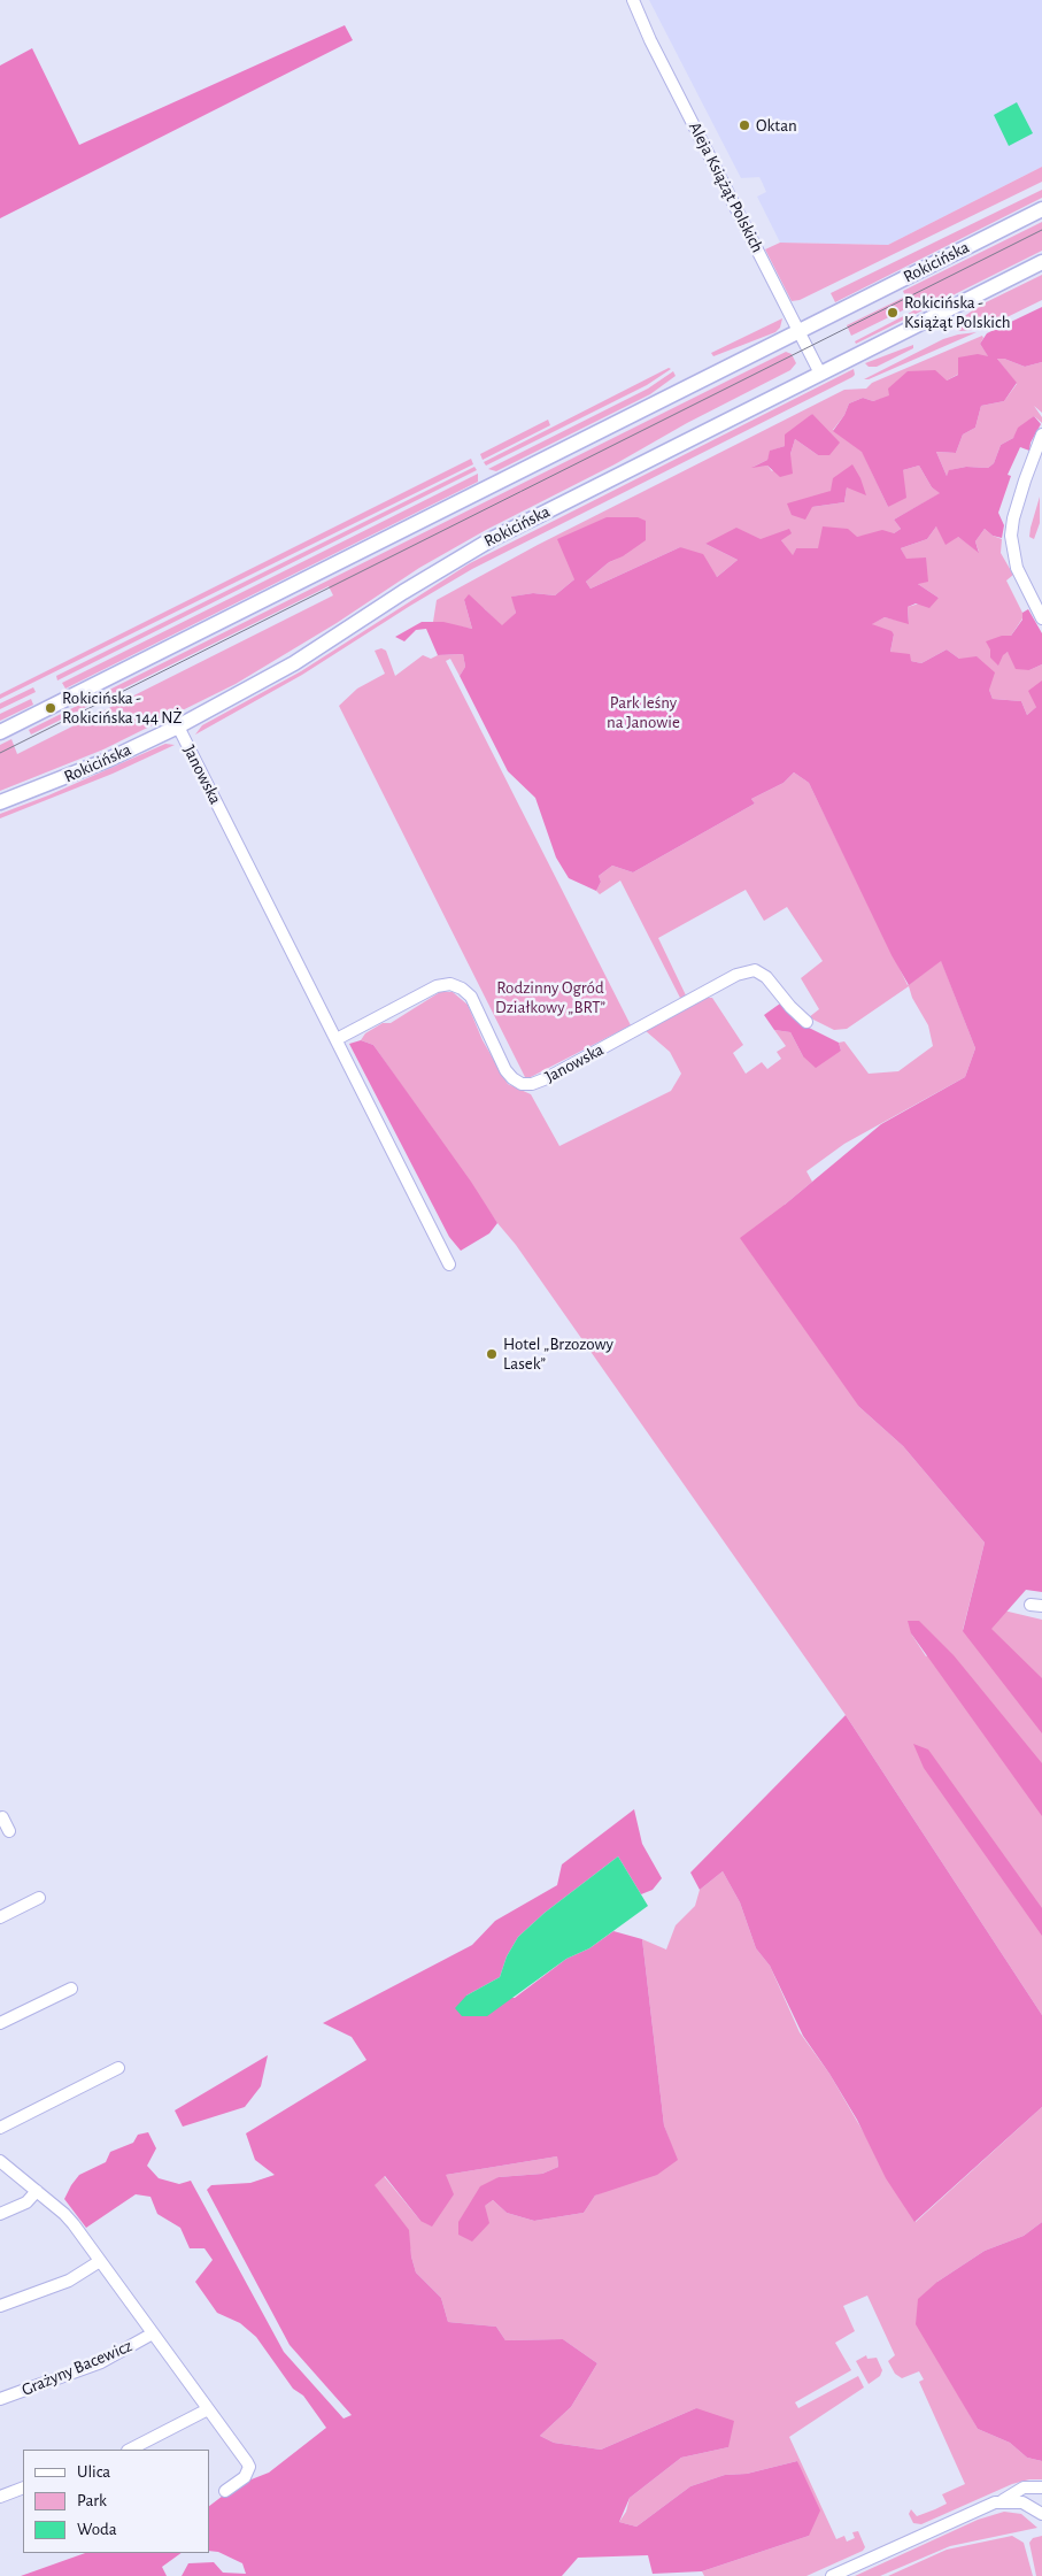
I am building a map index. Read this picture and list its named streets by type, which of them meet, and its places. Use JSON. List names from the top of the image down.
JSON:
{
  "streets": {
    "main road": ["Rokicińska"],
    "street": ["Aleja Książąt Polskich", "Janowska", "Grażyny Bacewicz"]
  },
  "crossings": [
    ["Aleja Książąt Polskich", "Rokicińska"],
    ["Rokicińska", "Janowska"]
  ],
  "parks": ["Park leśny na Janowie", "Rodzinny Ogród Działkowy „BRT”"],
  "places": [
    "Oktan",
    "Rokicińska - Książąt Polskich",
    "Rokicińska - Rokicińska 144 NŻ",
    "Hotel „Brzozowy Lasek”"
  ],
  "legend": ["Ulica", "Park", "Woda"]
}
